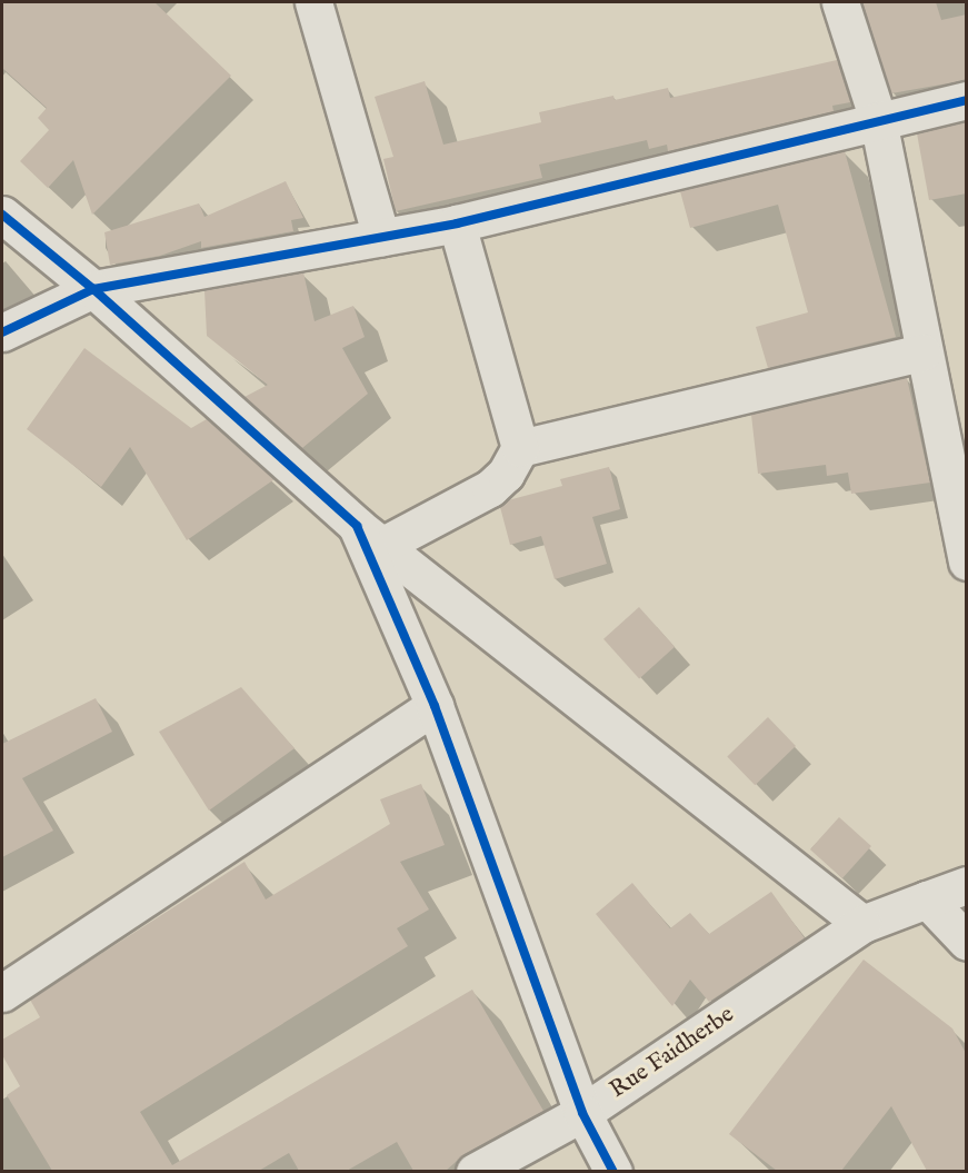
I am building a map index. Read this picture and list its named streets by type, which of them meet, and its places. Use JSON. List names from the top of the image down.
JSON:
{
  "streets": {
    "street": ["Rue Faidherbe"]
  }
}
